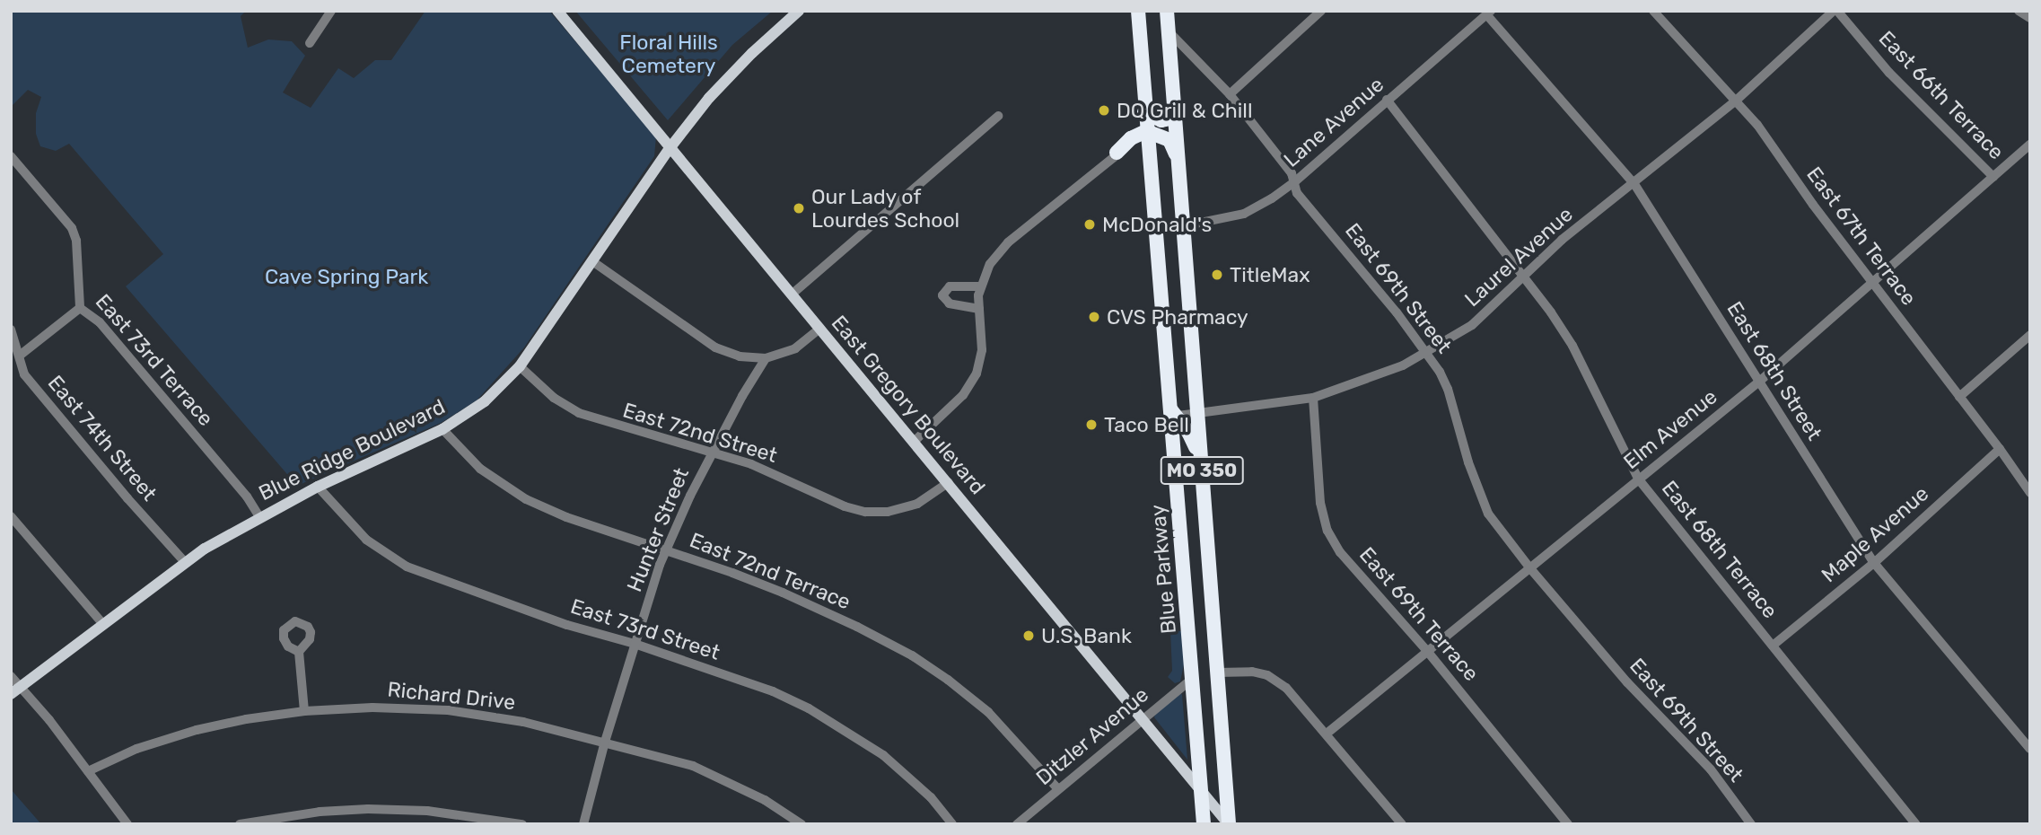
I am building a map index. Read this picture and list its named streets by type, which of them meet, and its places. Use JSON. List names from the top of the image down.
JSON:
{
  "streets": {
    "highway": ["MO 350", "Blue Parkway"],
    "main road": ["East Gregory Boulevard", "Blue Ridge Boulevard"],
    "street": [
      "East 66th Terrace",
      "Lane Avenue",
      "East 67th Terrace",
      "Laurel Avenue",
      "East 69th Street",
      "East 73rd Terrace",
      "East 68th Street",
      "Elm Avenue",
      "East 72nd Street",
      "East 74th Street",
      "Hunter Street",
      "Maple Avenue",
      "East 68th Terrace",
      "East 72nd Terrace",
      "East 69th Terrace",
      "East 73rd Street",
      "Richard Drive",
      "Ditzler Avenue"
    ]
  },
  "crossings": [
    ["East 66th Terrace", "Laurel Avenue"],
    ["East 66th Terrace", "Elm Avenue"],
    ["Lane Avenue", "East 69th Street"],
    ["Lane Avenue", "East 68th Street"],
    ["Lane Avenue", "MO 350"],
    ["Lane Avenue", "East 68th Terrace"],
    ["East 67th Terrace", "Laurel Avenue"],
    ["East 67th Terrace", "Elm Avenue"],
    ["East 67th Terrace", "Maple Avenue"],
    ["Laurel Avenue", "East 69th Street"],
    ["Laurel Avenue", "East 68th Street"],
    ["Laurel Avenue", "MO 350"],
    ["Laurel Avenue", "East 68th Terrace"],
    ["Laurel Avenue", "Blue Parkway"],
    ["Laurel Avenue", "East 69th Terrace"],
    ["East 69th Street", "Elm Avenue"],
    ["East 69th Street", "MO 350"],
    ["East 73rd Terrace", "Blue Ridge Boulevard"],
    ["East 68th Street", "Elm Avenue"],
    ["East 68th Street", "Maple Avenue"],
    ["East Gregory Boulevard", "East 72nd Street"],
    ["East Gregory Boulevard", "Blue Ridge Boulevard"],
    ["East Gregory Boulevard", "MO 350"],
    ["East Gregory Boulevard", "Blue Parkway"],
    ["East Gregory Boulevard", "Ditzler Avenue"],
    ["Elm Avenue", "East 68th Terrace"],
    ["Elm Avenue", "East 69th Terrace"],
    ["East 72nd Street", "Blue Ridge Boulevard"],
    ["East 72nd Street", "Hunter Street"],
    ["East 74th Street", "Blue Ridge Boulevard"],
    ["Blue Ridge Boulevard", "East 72nd Terrace"],
    ["Blue Ridge Boulevard", "East 73rd Street"],
    ["Hunter Street", "East 72nd Terrace"],
    ["Hunter Street", "East 73rd Street"],
    ["Hunter Street", "Richard Drive"],
    ["Maple Avenue", "East 68th Terrace"],
    ["Blue Parkway", "Ditzler Avenue"],
    ["East 72nd Terrace", "Ditzler Avenue"]
  ],
  "parks": ["Floral Hills Cemetery", "Cave Spring Park"],
  "places": [
    "DQ Grill & Chill",
    "Our Lady of Lourdes School",
    "McDonald's",
    "TitleMax",
    "CVS Pharmacy",
    "Taco Bell",
    "U.S. Bank"
  ]
}
